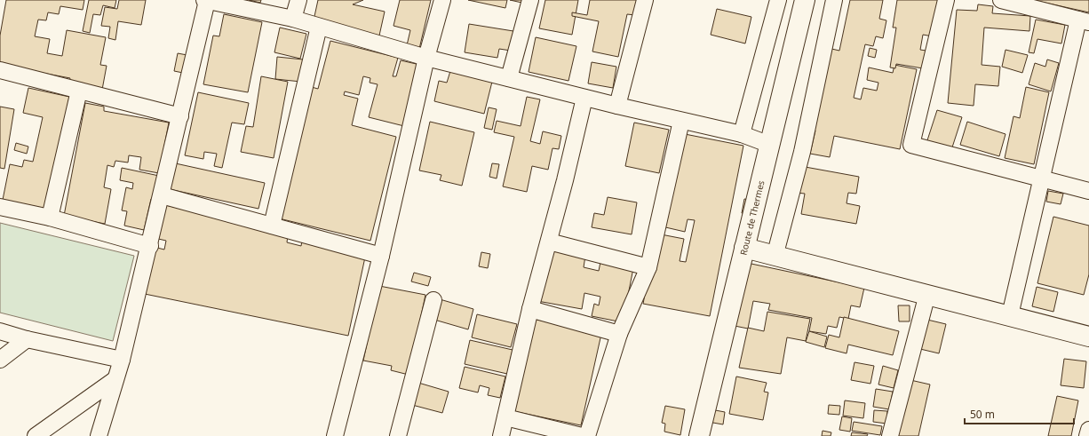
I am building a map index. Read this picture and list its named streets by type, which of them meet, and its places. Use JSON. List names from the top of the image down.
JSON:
{
  "streets": {
    "main road": ["Route de Thermes"]
  },
  "scale_bar": "50 m"
}
